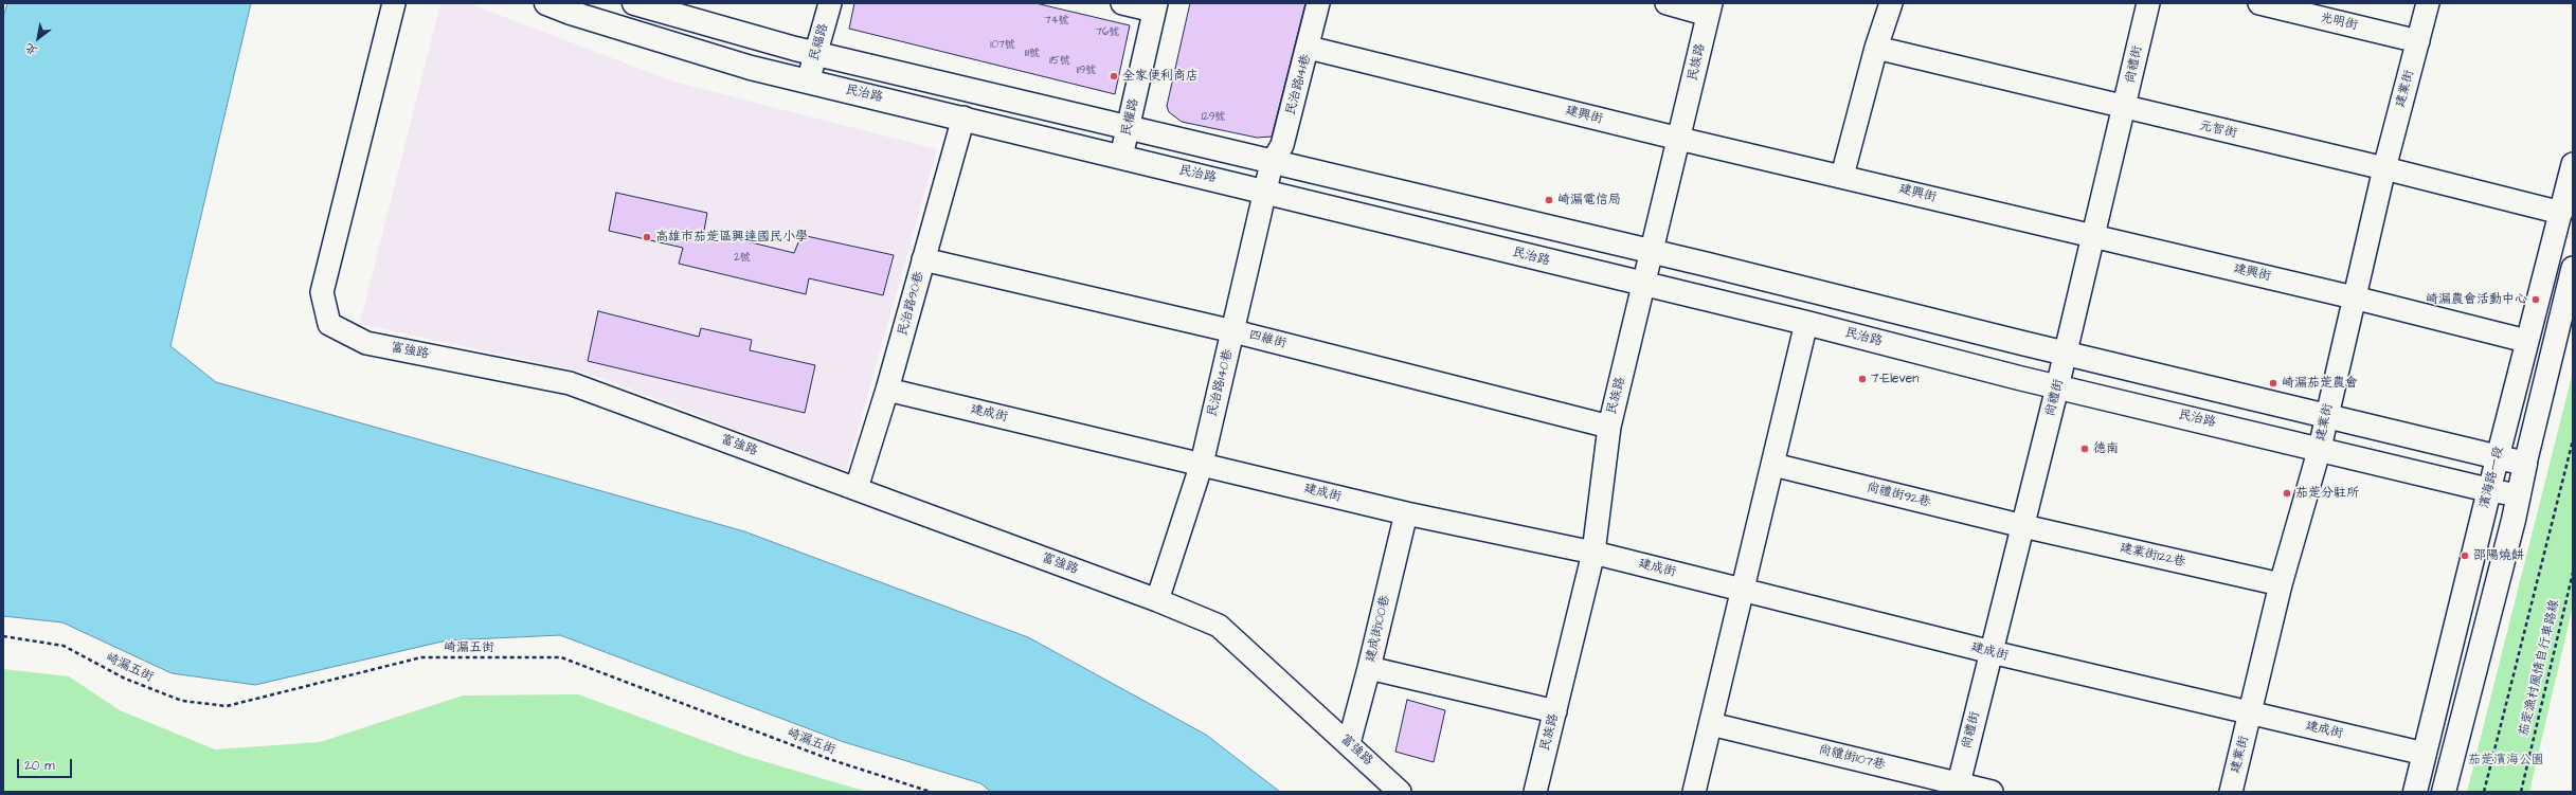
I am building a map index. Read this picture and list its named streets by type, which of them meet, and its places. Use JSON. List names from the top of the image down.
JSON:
{
  "streets": {
    "main road": ["民治路", "濱海路一段"],
    "street": [
      "光明街",
      "民福路",
      "民族路",
      "尚禮街",
      "民治路141巷",
      "建業街",
      "建興街",
      "民權路",
      "元智街",
      "民治路90巷",
      "四維街",
      "富強路",
      "民治路140巷",
      "建成街",
      "尚禮街92巷",
      "建業街122巷",
      "建成街100巷",
      "尚禮街107巷"
    ],
    "path": ["崎漏五街", "茄萣漁村風情自行車路線"]
  },
  "crossings": [
    ["光明街", "建業街"],
    ["民福路", "民治路"],
    ["民族路", "民治路"],
    ["民族路", "建興街"],
    ["民族路", "四維街"],
    ["民族路", "建成街"],
    ["尚禮街", "民治路"],
    ["尚禮街", "建興街"],
    ["尚禮街", "元智街"],
    ["尚禮街", "建成街"],
    ["尚禮街", "尚禮街92巷"],
    ["尚禮街", "建業街122巷"],
    ["尚禮街", "尚禮街107巷"],
    ["民治路141巷", "建興街"],
    ["民治路141巷", "民治路140巷"],
    ["建業街", "民治路"],
    ["建業街", "建興街"],
    ["建業街", "元智街"],
    ["建業街", "建成街"],
    ["建業街", "建業街122巷"],
    ["民治路", "民權路"],
    ["民治路", "民治路90巷"],
    ["民治路", "民治路140巷"],
    ["民治路", "濱海路一段"],
    ["建興街", "濱海路一段"],
    ["元智街", "濱海路一段"],
    ["民治路90巷", "四維街"],
    ["民治路90巷", "富強路"],
    ["民治路90巷", "建成街"],
    ["四維街", "民治路140巷"],
    ["富強路", "民治路140巷"],
    ["富強路", "建成街100巷"],
    ["民治路140巷", "建成街"],
    ["建成街", "濱海路一段"],
    ["建成街", "建成街100巷"],
    ["尚禮街92巷", "建業街122巷"]
  ],
  "parks": ["茄萣濱海公園"],
  "places": [
    "全家便利商店",
    "崎漏電信局",
    "高雄市茄萣區興達國民小學",
    "崎漏農會活動中心",
    "7-Eleven",
    "崎漏茄萣農會",
    "德南",
    "茄萣分駐所",
    "邵陽燒餅"
  ],
  "house_numbers": [
    "74號",
    "76號",
    "107號",
    "111號",
    "115號",
    "119號",
    "129號",
    "2號"
  ],
  "scale_bar": "20 m",
  "north": "bottom left"
}
